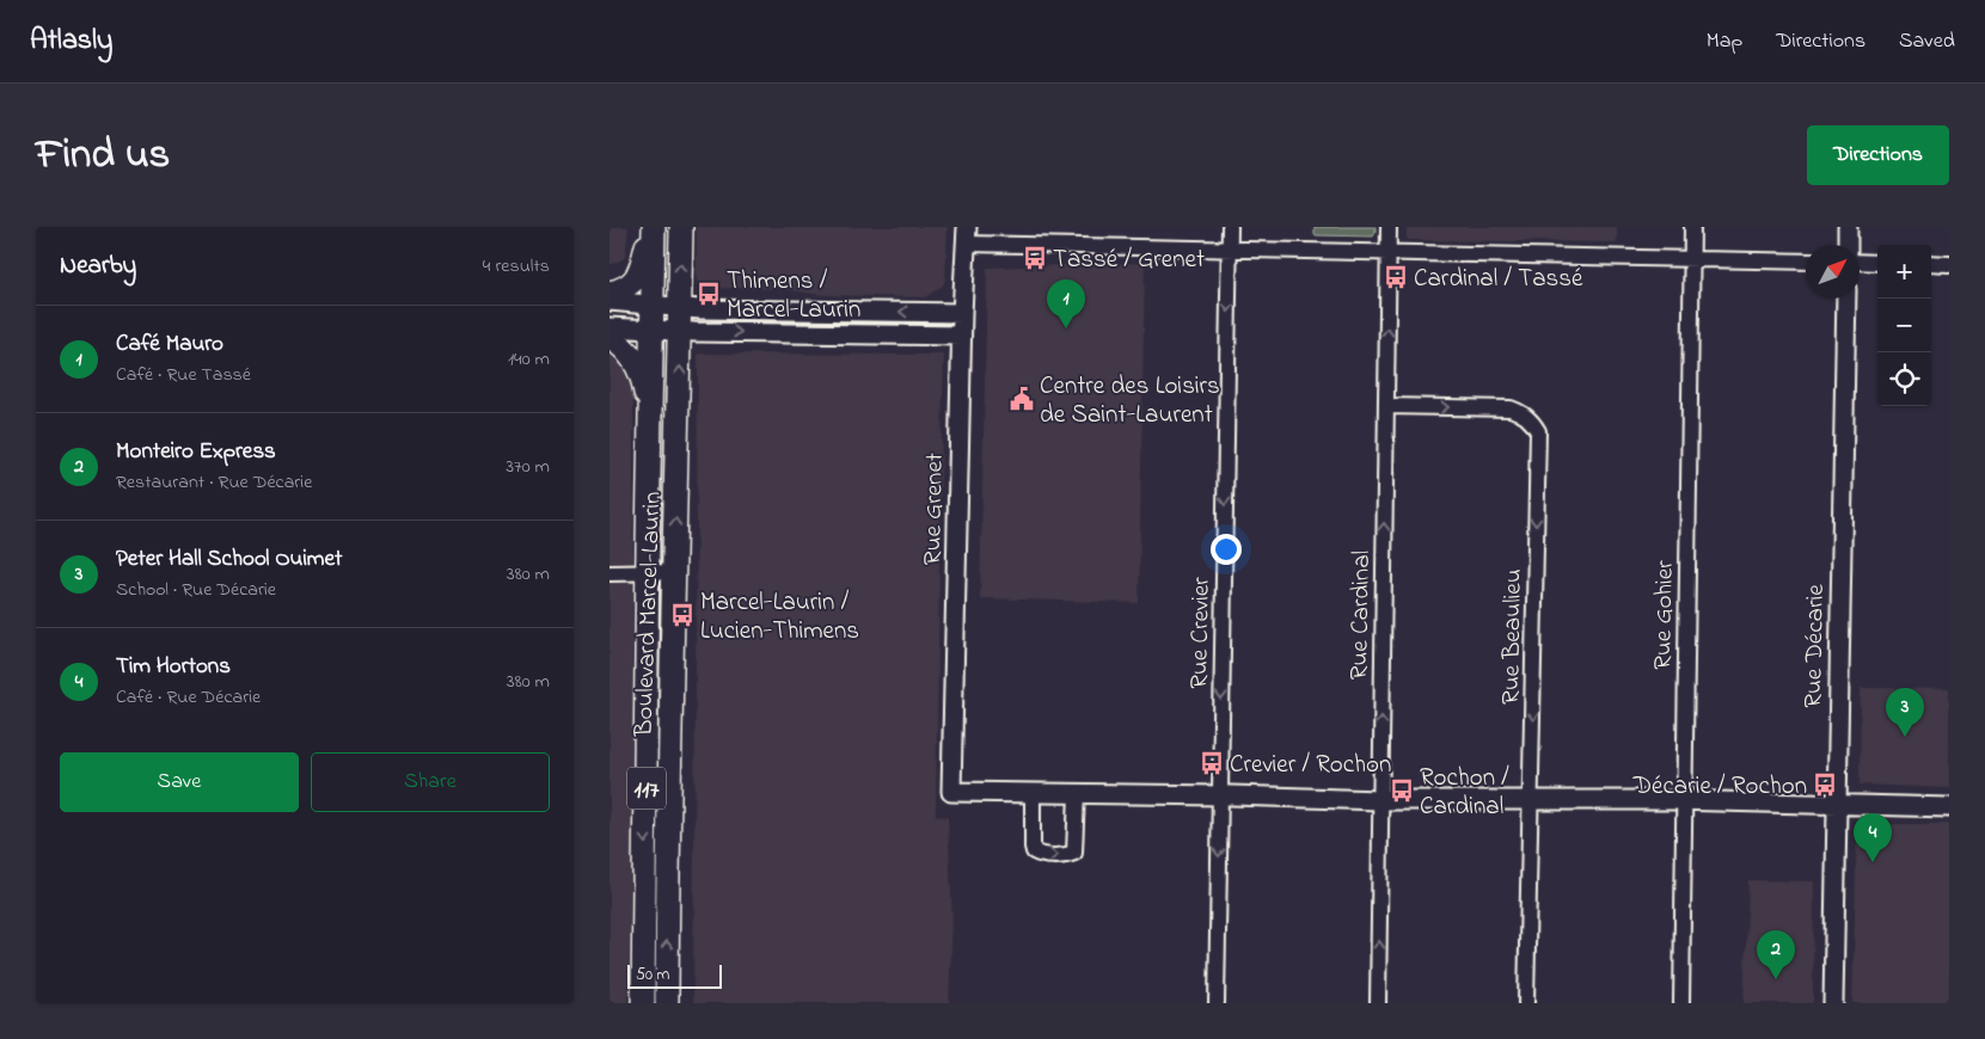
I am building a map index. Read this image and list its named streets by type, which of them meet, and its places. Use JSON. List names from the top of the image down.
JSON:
{
  "streets": {
    "main road": ["Boulevard Marcel-Laurin", "117"],
    "street": [
      "Rue Grenet",
      "Rue Cardinal",
      "Rue Gohier",
      "Rue Crevier",
      "Rue Beaulieu",
      "Rue Décarie"
    ]
  },
  "crossings": [
    ["Rue Cardinal", "Rue Beaulieu"]
  ],
  "one_way": ["Rue Cardinal", "Rue Crevier"],
  "places": {
    "bus stop": [
      "Tassé / Grenet",
      "Cardinal / Tassé",
      "Thimens / Marcel-Laurin",
      "Marcel-Laurin / Lucien-Thimens",
      "Crevier / Rochon",
      "Décarie / Rochon",
      "Rochon / Cardinal"
    ],
    "public building": ["Centre des Loisirs de Saint-Laurent"]
  },
  "scale_bar": "50 m",
  "north": "top right",
  "page": {
    "header": "Atlasly",
    "nav": ["Map", "Directions", "Saved"],
    "title": "Find us",
    "buttons": [
      "Directions",
      ["Save", "Share"]
    ],
    "heading": ["Nearby", "4 results"],
    "map_buttons": ["+", "−"],
    "pins": [
      "1",
      "3",
      "4",
      "2"
    ],
    "list": [
      {
        "mark": "1",
        "name": "Café Mauro",
        "note": "Café · Rue Tassé",
        "value": "140 m"
      },
      {
        "mark": "2",
        "name": "Monteiro Express",
        "note": "Restaurant · Rue Décarie",
        "value": "370 m"
      },
      {
        "mark": "3",
        "name": "Peter Hall School Ouimet",
        "note": "School · Rue Décarie",
        "value": "380 m"
      },
      {
        "mark": "4",
        "name": "Tim Hortons",
        "note": "Café · Rue Décarie",
        "value": "380 m"
      }
    ],
    "scale": "50 m"
  }
}
